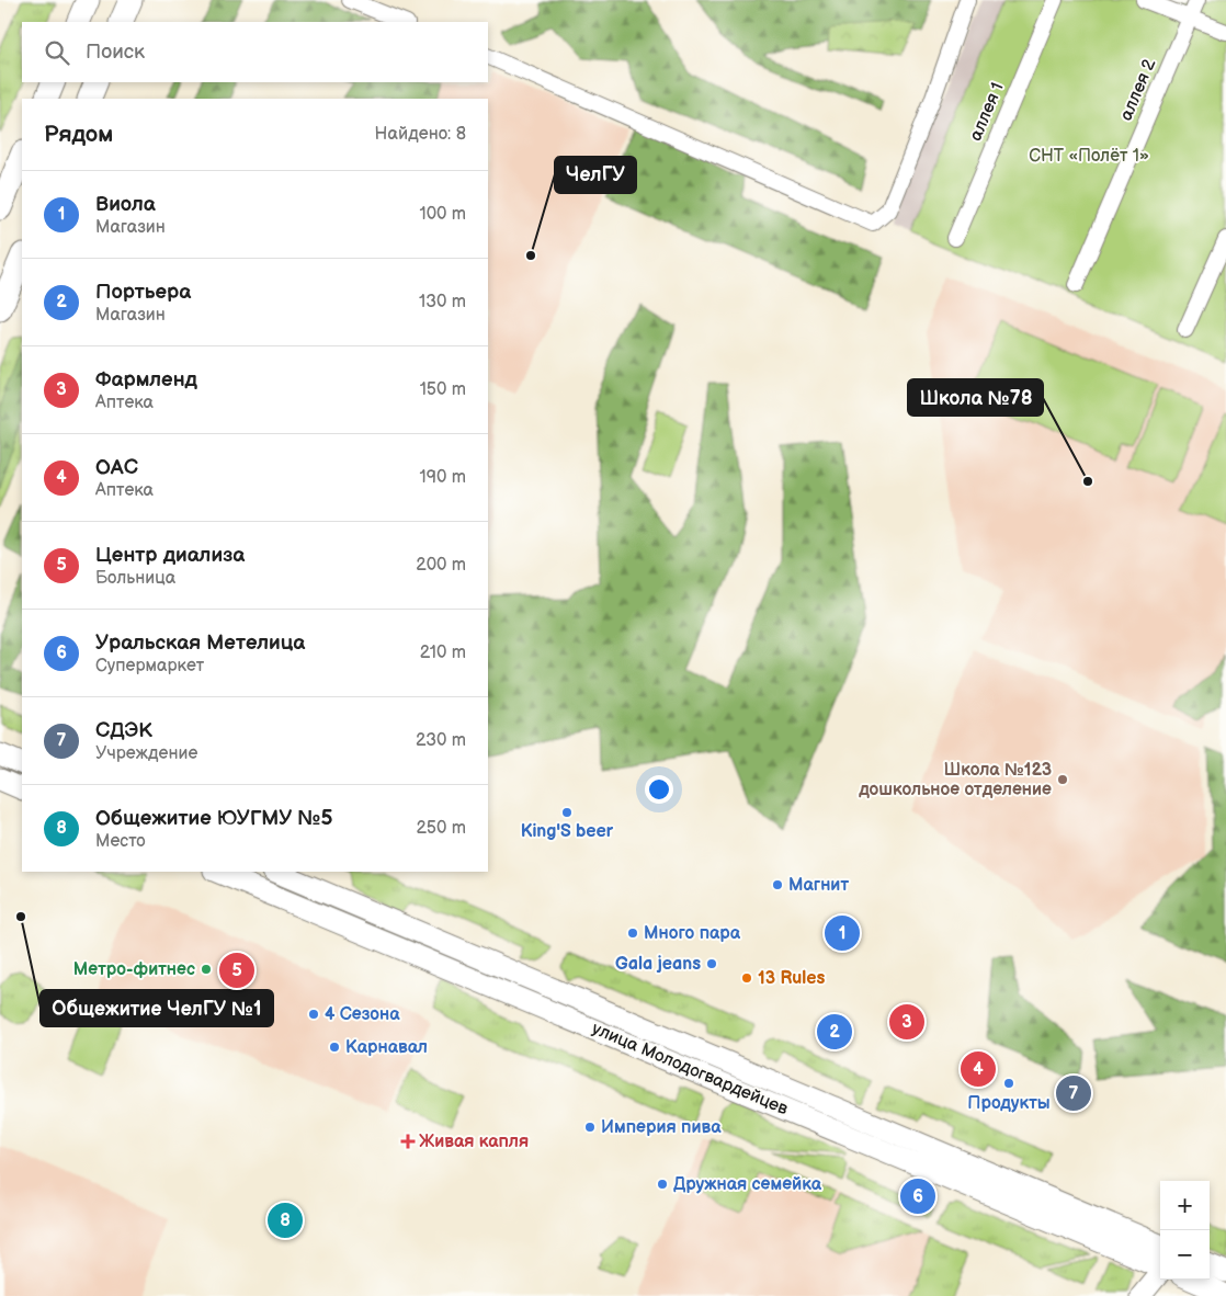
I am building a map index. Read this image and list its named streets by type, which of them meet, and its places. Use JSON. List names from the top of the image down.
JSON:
{
  "streets": {
    "main road": ["улица Молодогвардейцев"],
    "street": ["аллея 2", "аллея 1"]
  },
  "parks": ["СНТ «Полёт 1»"],
  "places": {
    "other": [
      "ЧелГУ",
      "Школа №78",
      "Школа №123 дошкольное отделение",
      "King'S beer",
      "Магнит",
      "Общежитие ЧелГУ №1",
      "Много пара",
      "Gala jeans",
      "Метро-фитнес",
      "13 Rules",
      "4 Сезона",
      "Карнавал",
      "Продукты",
      "Империя пива",
      "Дружная семейка"
    ],
    "health": ["Живая капля"]
  },
  "page": {
    "search": "Поиск",
    "heading": ["Рядом", "Найдено: 8"],
    "list": [
      {
        "mark": "1",
        "name": "Виола",
        "note": "Магазин",
        "value": "100 m"
      },
      {
        "mark": "2",
        "name": "Портьера",
        "note": "Магазин",
        "value": "130 m"
      },
      {
        "mark": "3",
        "name": "Фармленд",
        "note": "Аптека",
        "value": "150 m"
      },
      {
        "mark": "4",
        "name": "ОАС",
        "note": "Аптека",
        "value": "190 m"
      },
      {
        "mark": "5",
        "name": "Центр диализа",
        "note": "Больница",
        "value": "200 m"
      },
      {
        "mark": "6",
        "name": "Уральская Метелица",
        "note": "Супермаркет",
        "value": "210 m"
      },
      {
        "mark": "7",
        "name": "СДЭК",
        "note": "Учреждение",
        "value": "230 m"
      },
      {
        "mark": "8",
        "name": "Общежитие ЮУГМУ №5",
        "note": "Место",
        "value": "250 m"
      }
    ],
    "pins": [
      "1",
      "5",
      "3",
      "2",
      "4",
      "7",
      "6",
      "8"
    ],
    "map_buttons": ["+", "−"]
  }
}
